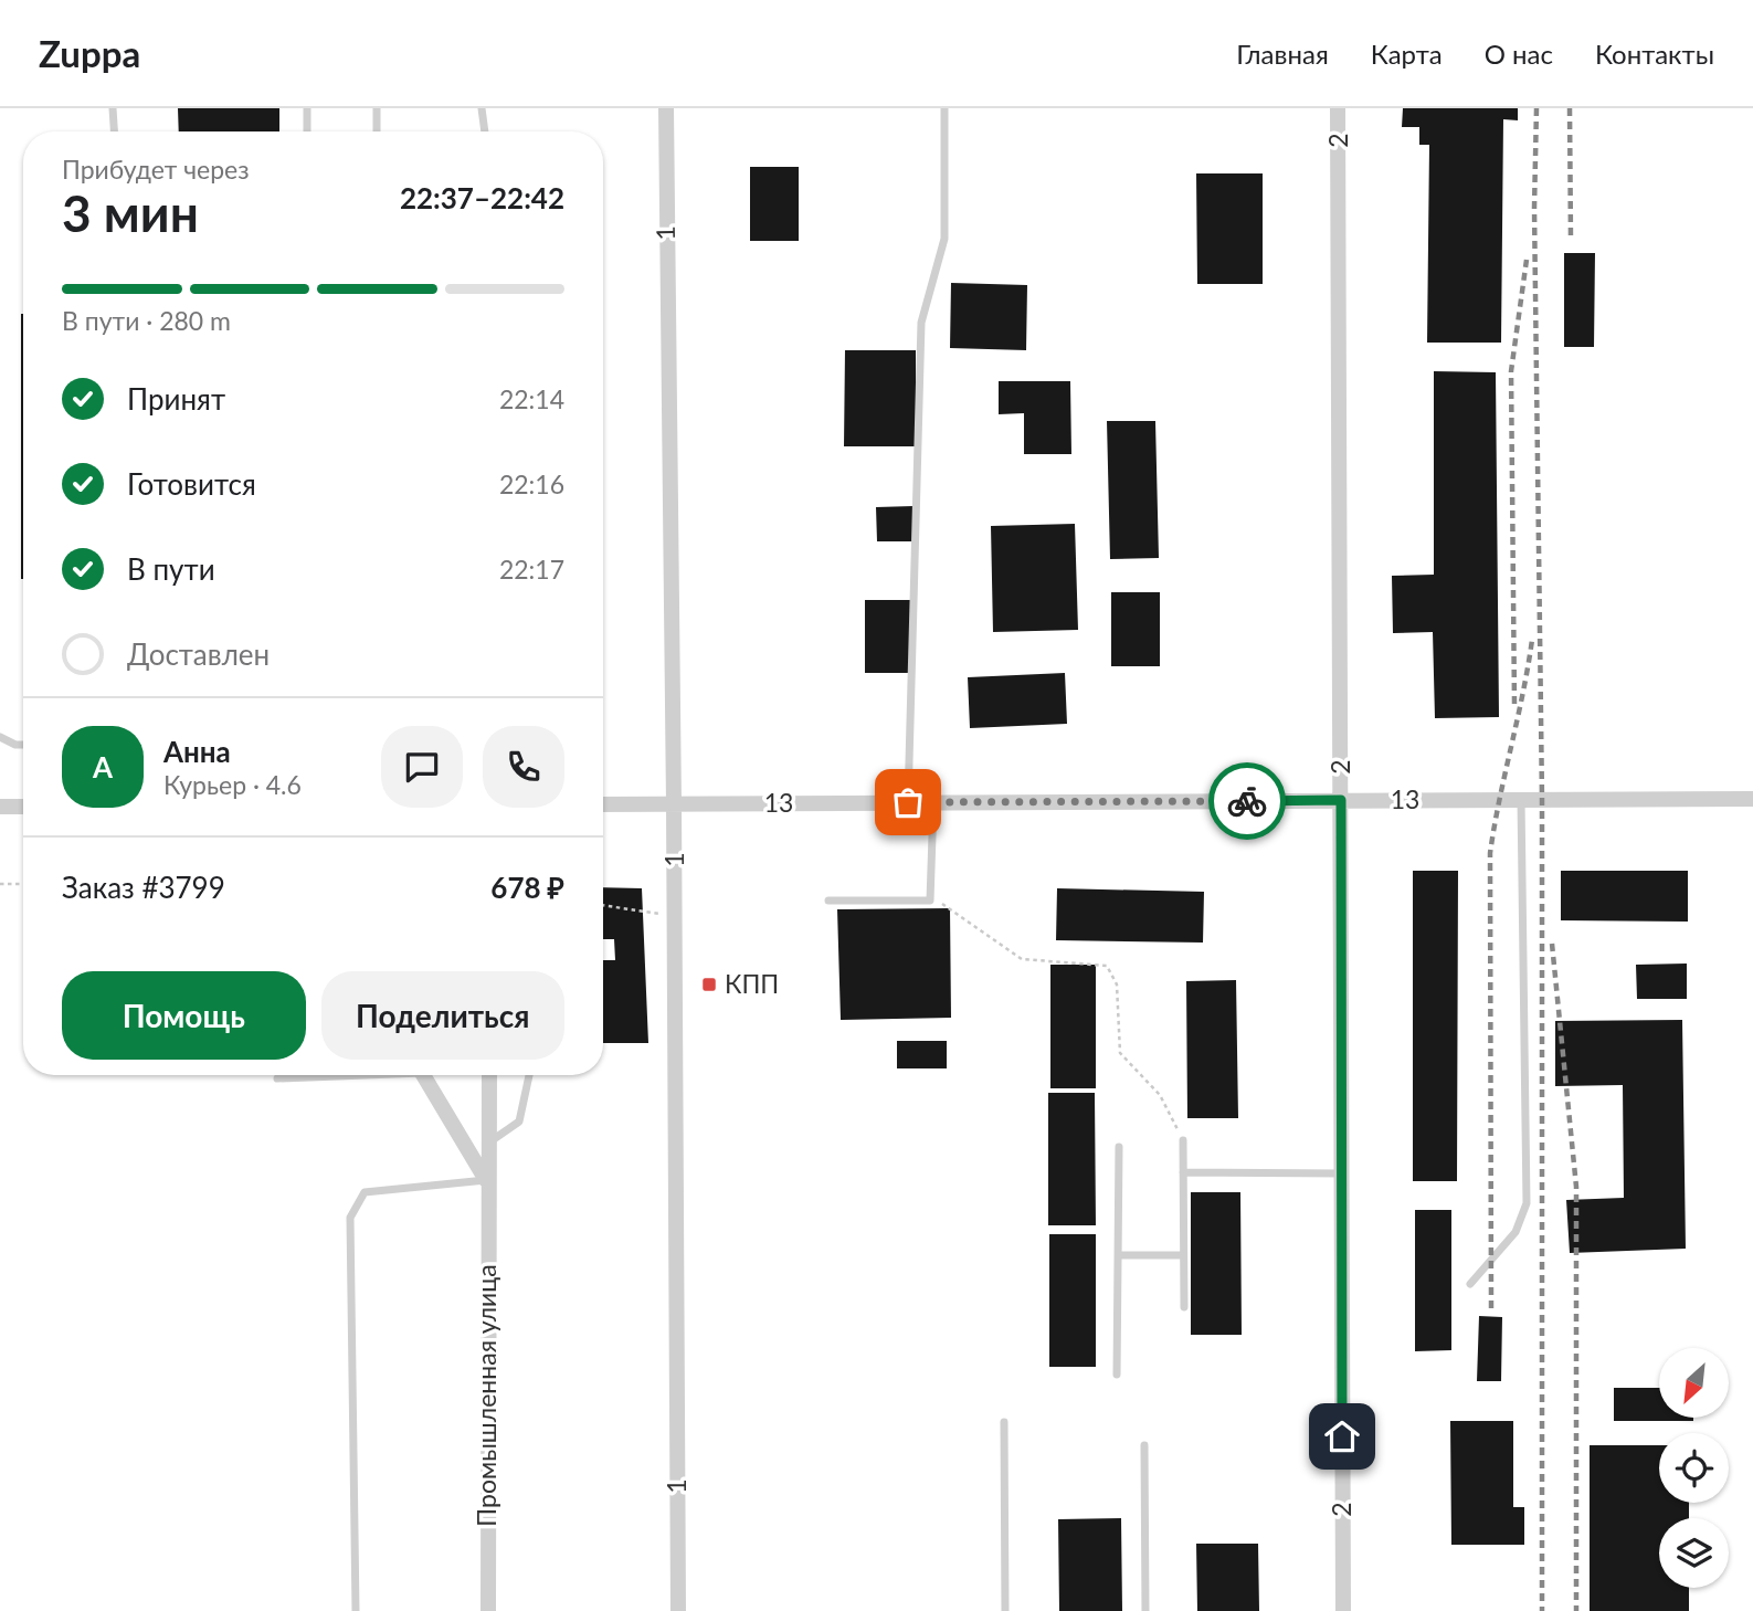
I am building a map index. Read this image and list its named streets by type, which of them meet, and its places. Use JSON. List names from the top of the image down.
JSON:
{
  "streets": {
    "street": [
      "2",
      "1",
      "13",
      "Промышленная улица"
    ]
  },
  "crossings": [
    ["2", "13"],
    ["1", "13"]
  ],
  "places": {
    "transit": ["КПП"]
  },
  "north": "bottom left",
  "page": {
    "header": "Zuppa",
    "nav": [
      "Главная",
      "Карта",
      "О нас",
      "Контакты"
    ],
    "heading": ["3 мин", "Прибудет через", "22:37–22:42"],
    "panel": [
      "Анна",
      "Курьер · 4.6",
      "Заказ #3799",
      "678 ₽"
    ],
    "bar": "В пути · 280 m",
    "list": [
      ["Принят", "22:14"],
      ["Готовится", "22:16"],
      ["В пути", "22:17"],
      "Доставлен"
    ],
    "round": "А",
    "buttons": ["Помощь", "Поделиться"]
  }
}
